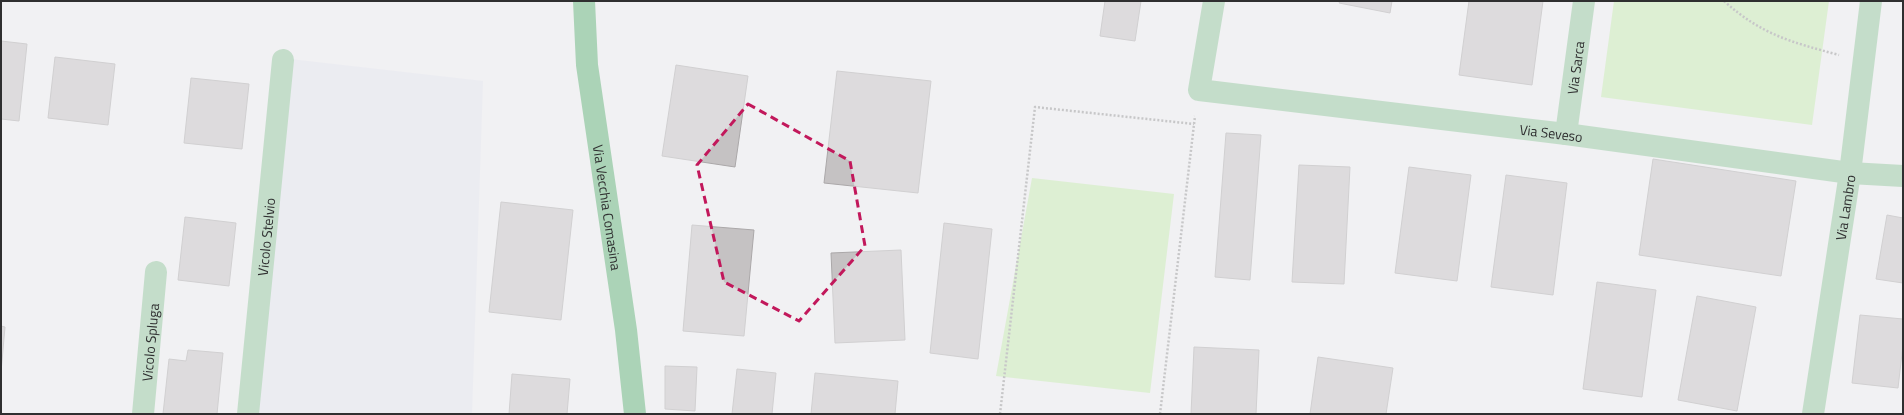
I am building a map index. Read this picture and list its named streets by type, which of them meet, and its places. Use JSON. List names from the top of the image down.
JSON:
{
  "streets": {
    "street": [
      "Via Sarca",
      "Via Seveso",
      "Via Vecchia Comasina",
      "Via Lambro",
      "Vicolo Stelvio",
      "Vicolo Spluga"
    ]
  },
  "crossings": [
    ["Via Sarca", "Via Seveso"],
    ["Via Seveso", "Via Lambro"]
  ]
}
